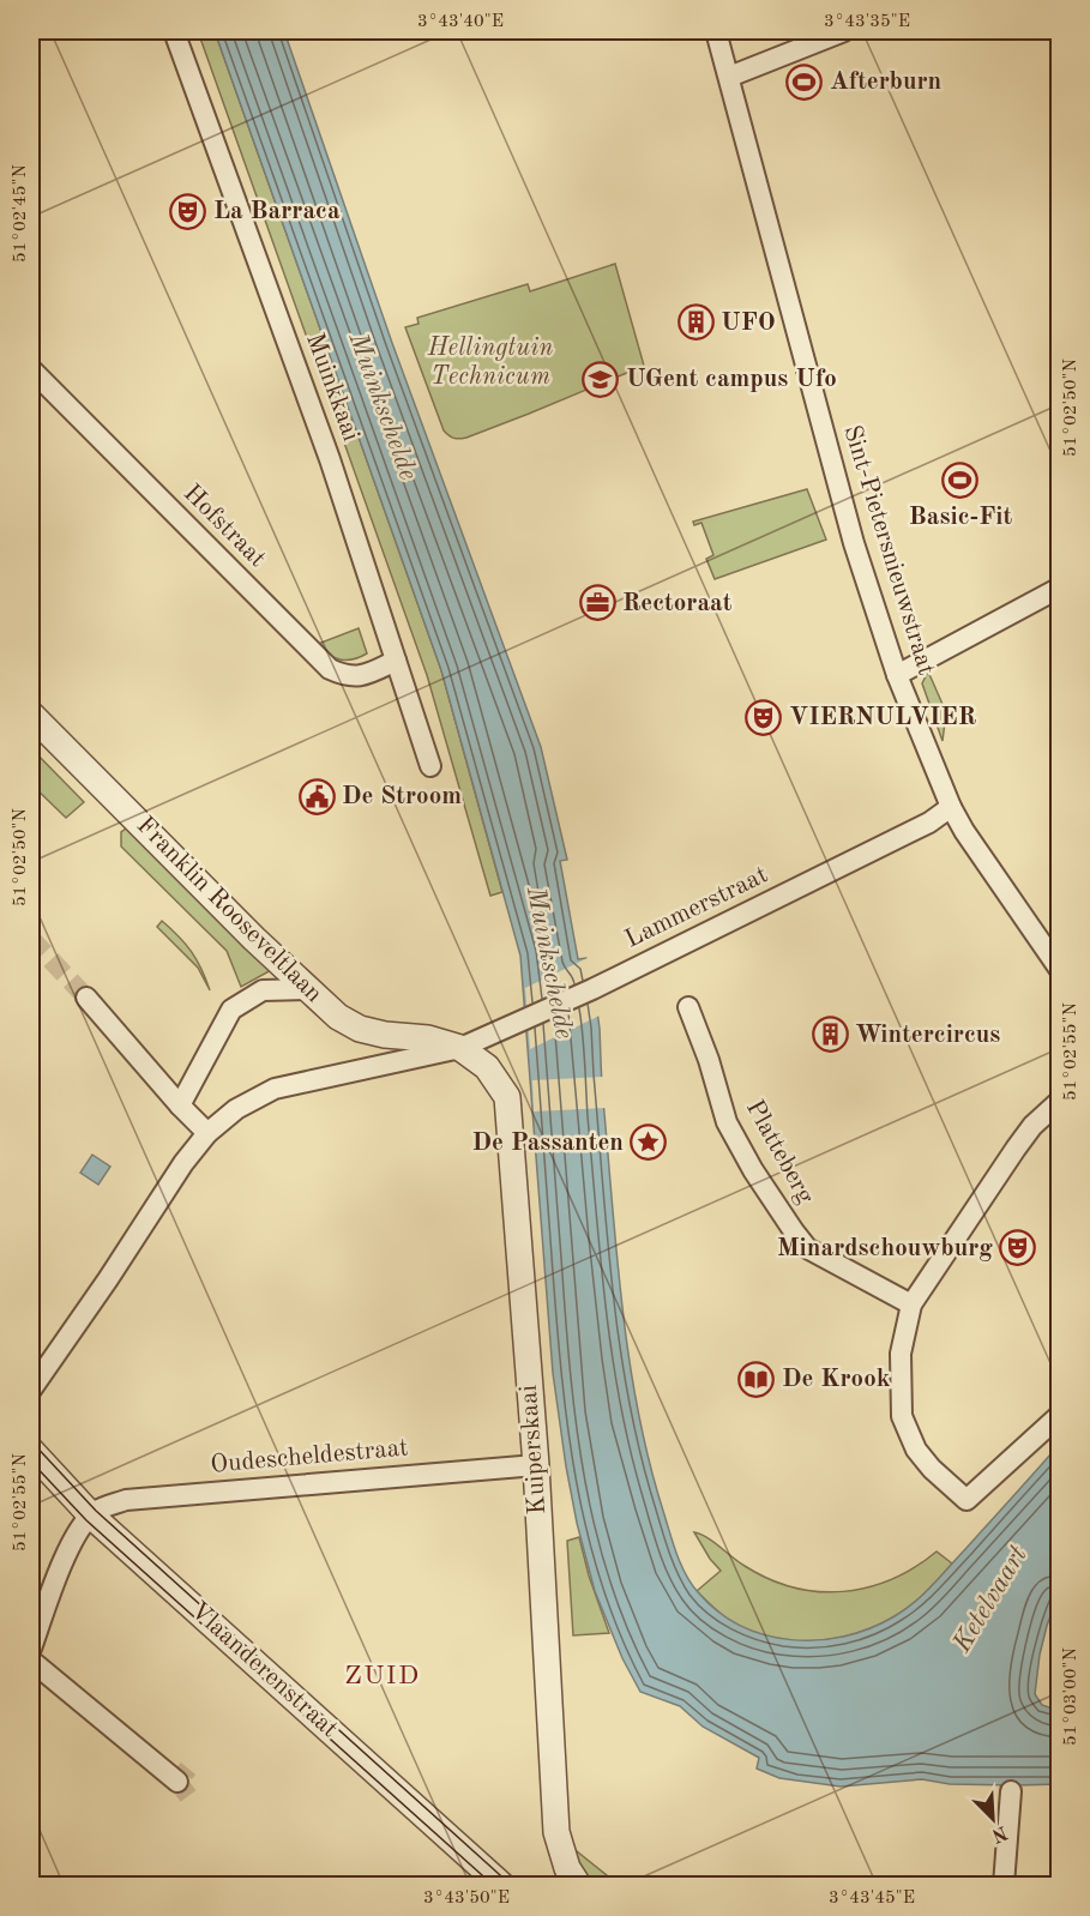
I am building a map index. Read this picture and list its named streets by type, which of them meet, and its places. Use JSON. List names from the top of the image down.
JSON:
{
  "streets": {
    "street": [
      "Muinkkaai",
      "Hofstraat",
      "Sint-Pietersnieuwstraat",
      "Lammerstraat",
      "Franklin Rooseveltlaan",
      "Platteberg",
      "Kuiperskaai",
      "Oudescheldestraat",
      "Vlaanderenstraat"
    ]
  },
  "crossings": [
    ["Muinkkaai", "Hofstraat"],
    ["Sint-Pietersnieuwstraat", "Lammerstraat"],
    ["Lammerstraat", "Franklin Rooseveltlaan"],
    ["Lammerstraat", "Kuiperskaai"],
    ["Franklin Rooseveltlaan", "Kuiperskaai"],
    ["Kuiperskaai", "Oudescheldestraat"],
    ["Oudescheldestraat", "Vlaanderenstraat"]
  ],
  "districts": ["ZUID"],
  "water": ["Muinkschelde", "Ketelvaart"],
  "parks": ["Hellingtuin Technicum"],
  "places": {
    "sports": ["Afterburn", "Basic-Fit"],
    "theatre": ["La Barraca", "VIERNULVIER", "Minardschouwburg"],
    "building": ["UFO", "Wintercircus"],
    "school or university": ["UGent campus Ufo"],
    "office": ["Rectoraat"],
    "public building": ["De Stroom"],
    "place": ["De Passanten"],
    "library": ["De Krook"]
  },
  "north": "bottom right",
  "coordinates": [
    "3°43'40\"E",
    "3°43'35\"E",
    "51°02'45\"N",
    "51°02'50\"N",
    "51°02'55\"N",
    "51°03'00\"N",
    "3°43'50\"E",
    "3°43'45\"E"
  ]
}
